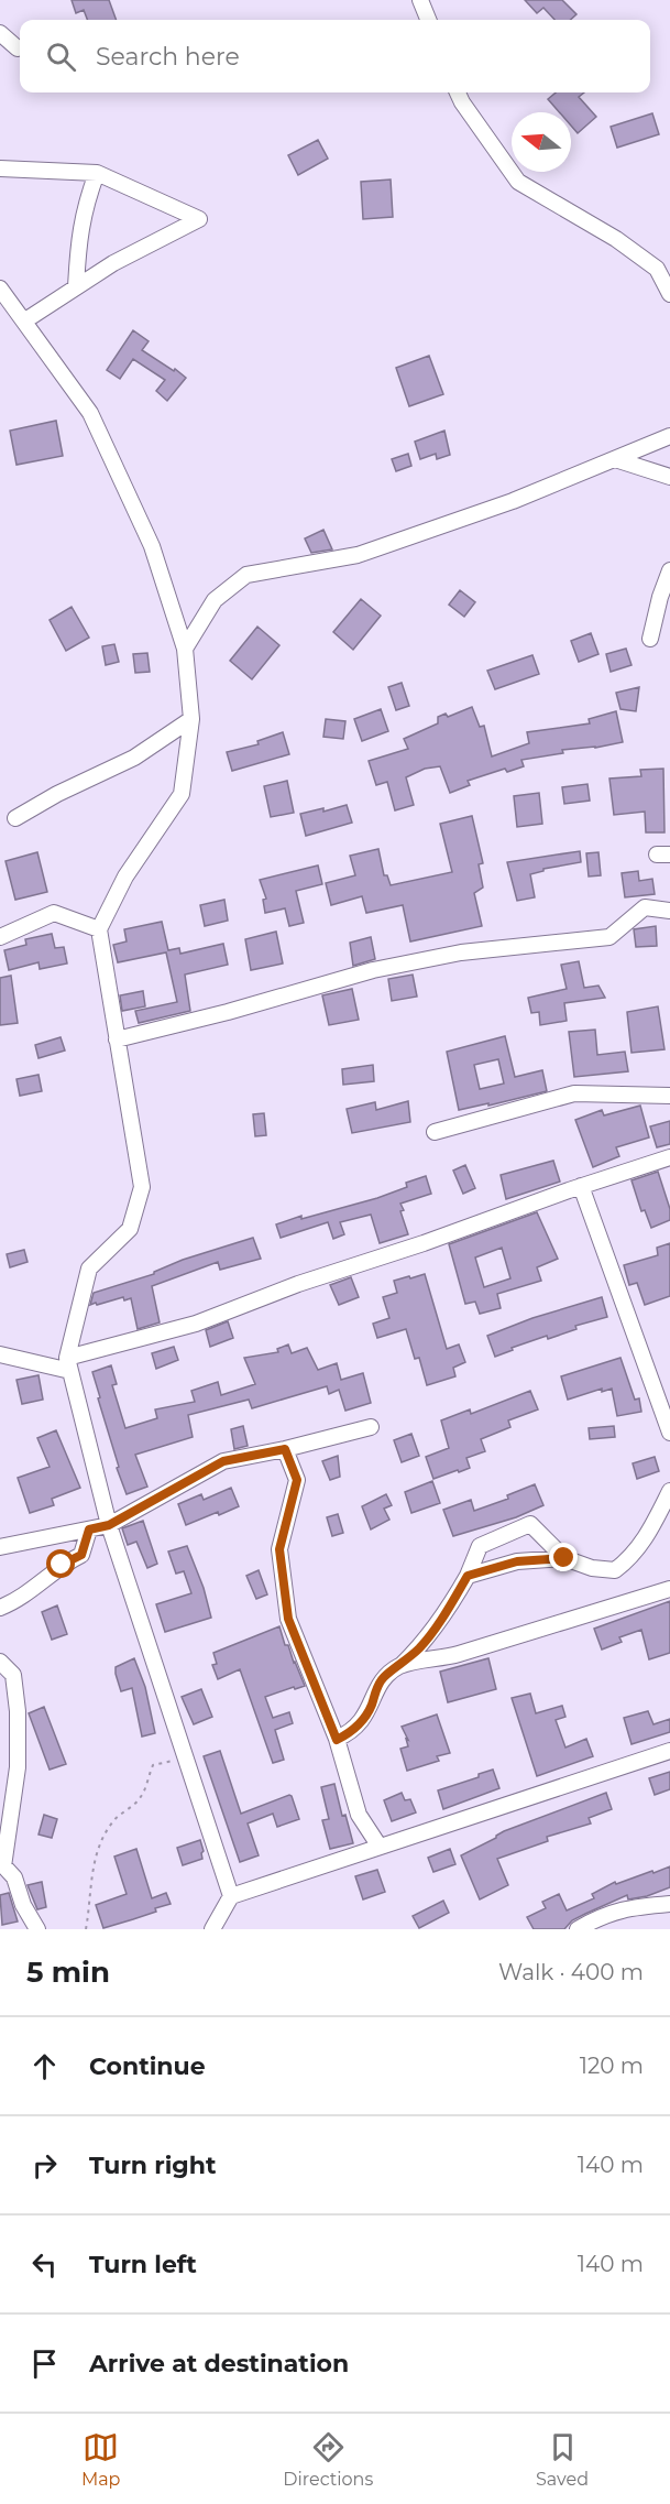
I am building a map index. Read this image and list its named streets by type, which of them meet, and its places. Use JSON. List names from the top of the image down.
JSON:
{
  "north": "left",
  "page": {
    "search": "Search here",
    "heading": ["5 min", "Walk · 400 m"],
    "list": [
      ["Continue", "120 m"],
      ["Turn right", "140 m"],
      ["Turn left", "140 m"],
      "Arrive at destination"
    ],
    "nav": ["Map", "Directions", "Saved"]
  }
}
